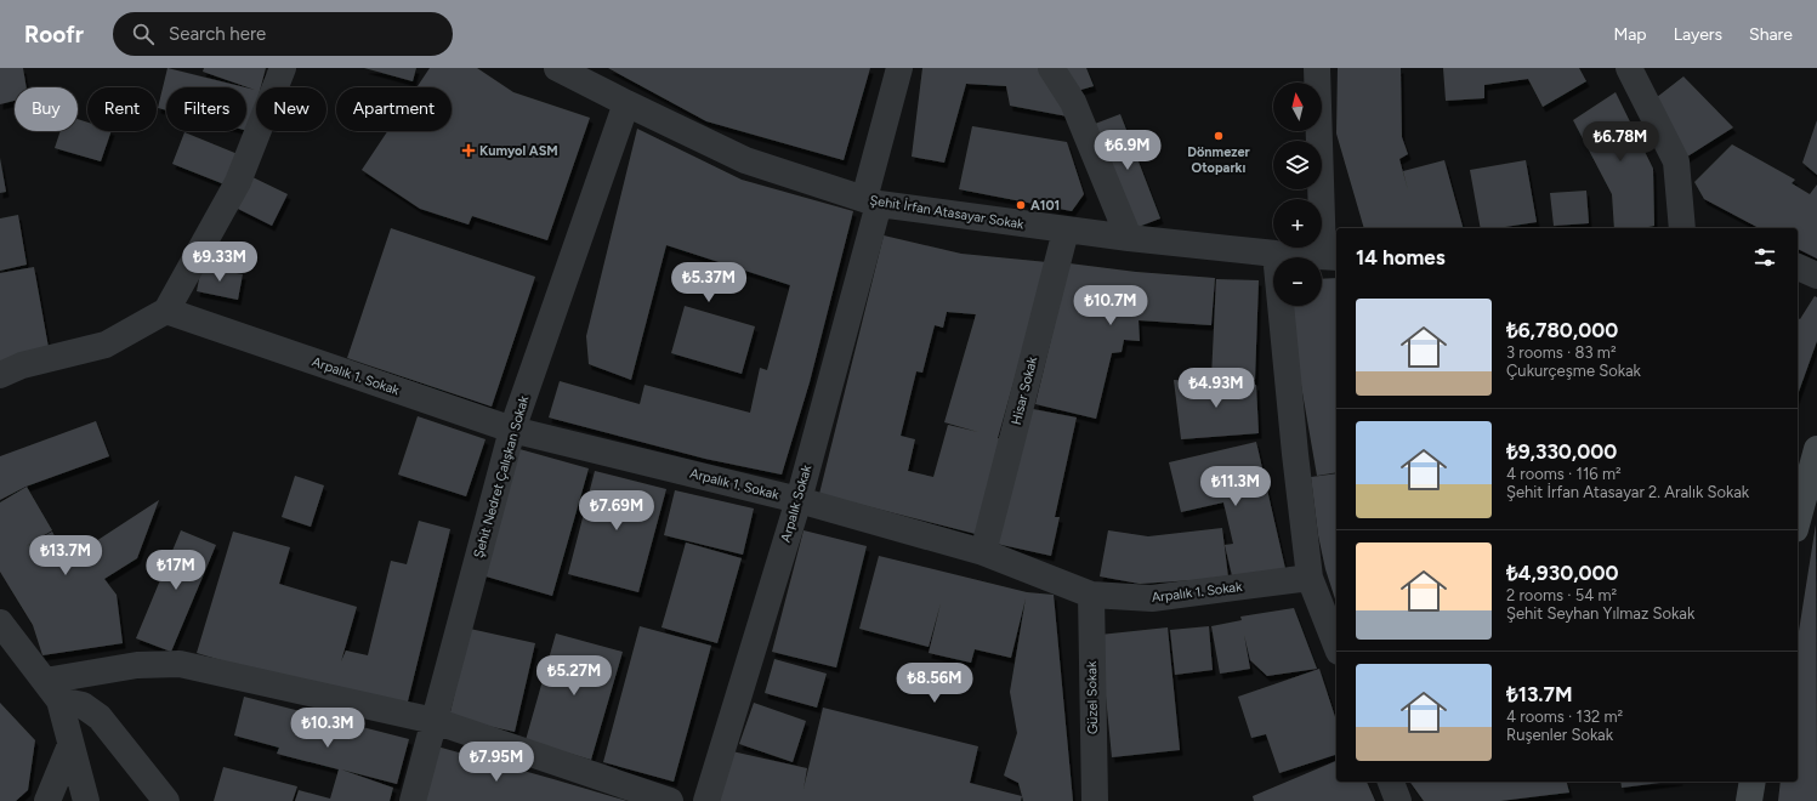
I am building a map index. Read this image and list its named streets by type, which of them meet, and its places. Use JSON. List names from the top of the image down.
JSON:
{
  "streets": {
    "street": [
      "Şehit İrfan Atasayar Sokak",
      "Arpalık 1. Sokak",
      "Hisar Sokak",
      "Şehit Nedret Çalışkan Sokak",
      "Arpalık Sokak",
      "Güzel Sokak"
    ]
  },
  "crossings": [
    ["Şehit İrfan Atasayar Sokak", "Hisar Sokak"],
    ["Şehit İrfan Atasayar Sokak", "Şehit Nedret Çalışkan Sokak"],
    ["Şehit İrfan Atasayar Sokak", "Arpalık Sokak"],
    ["Arpalık 1. Sokak", "Hisar Sokak"],
    ["Arpalık 1. Sokak", "Şehit Nedret Çalışkan Sokak"],
    ["Arpalık 1. Sokak", "Arpalık Sokak"],
    ["Arpalık 1. Sokak", "Güzel Sokak"]
  ],
  "places": {
    "other": ["Dönmezer Otoparkı", "A101"],
    "health": ["Kumyol ASM"]
  },
  "north": "top",
  "page": {
    "header": "Roofr",
    "search": "Search here",
    "nav": ["Map", "Layers", "Share"],
    "map_buttons": ["+", "−"],
    "chip": [
      "Buy",
      "Rent",
      "Filters",
      "New",
      "Apartment"
    ],
    "price": [
      "₺6.78M",
      "₺6.9M",
      "₺9.33M",
      "₺5.37M",
      "₺10.7M",
      "₺4.93M",
      "₺11.3M",
      "₺7.69M",
      "₺13.7M",
      "₺17M",
      "₺5.27M",
      "₺8.56M",
      "₺10.3M",
      "₺7.95M"
    ],
    "heading": "14 homes",
    "list": [
      {
        "name": "₺6,780,000",
        "note": "3 rooms · 83 m² · Çukurçeşme Sokak"
      },
      {
        "name": "₺9,330,000",
        "note": "4 rooms · 116 m² · Şehit İrfan Atasayar 2. Aralık Sokak"
      },
      {
        "name": "₺4,930,000",
        "note": "2 rooms · 54 m² · Şehit Seyhan Yılmaz Sokak"
      },
      {
        "name": "₺13.7M",
        "note": "4 rooms · 132 m² · Ruşenler Sokak"
      }
    ]
  }
}
